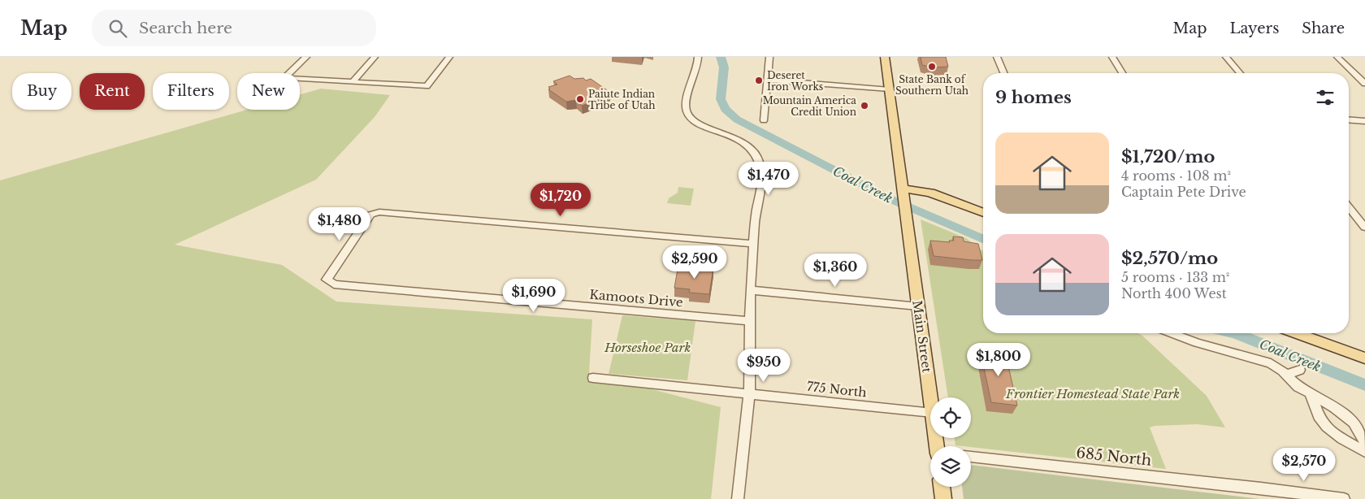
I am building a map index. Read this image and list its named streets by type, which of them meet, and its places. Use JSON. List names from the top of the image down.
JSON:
{
  "streets": {
    "main road": ["Main Street"],
    "street": ["Kamoots Drive", "775 North", "685 North"]
  },
  "water": ["Coal Creek"],
  "parks": ["Horseshoe Park", "Frontier Homestead State Park"],
  "places": [
    "State Bank of Southern Utah",
    "Deseret Iron Works",
    "Paiute Indian Tribe of Utah",
    "Mountain America Credit Union"
  ],
  "page": {
    "header": "Map",
    "search": "Search here",
    "nav": ["Map", "Layers", "Share"],
    "chip": [
      "Buy",
      "Rent",
      "Filters",
      "New"
    ],
    "heading": "9 homes",
    "list": [
      {
        "name": "$1,720/mo",
        "note": "4 rooms · 108 m² · Captain Pete Drive"
      },
      {
        "name": "$2,570/mo",
        "note": "5 rooms · 133 m² · North 400 West"
      }
    ],
    "price": [
      "$1,470",
      "$1,720",
      "$1,480",
      "$2,590",
      "$1,360",
      "$1,690",
      "$1,800",
      "$950",
      "$2,570"
    ]
  }
}
